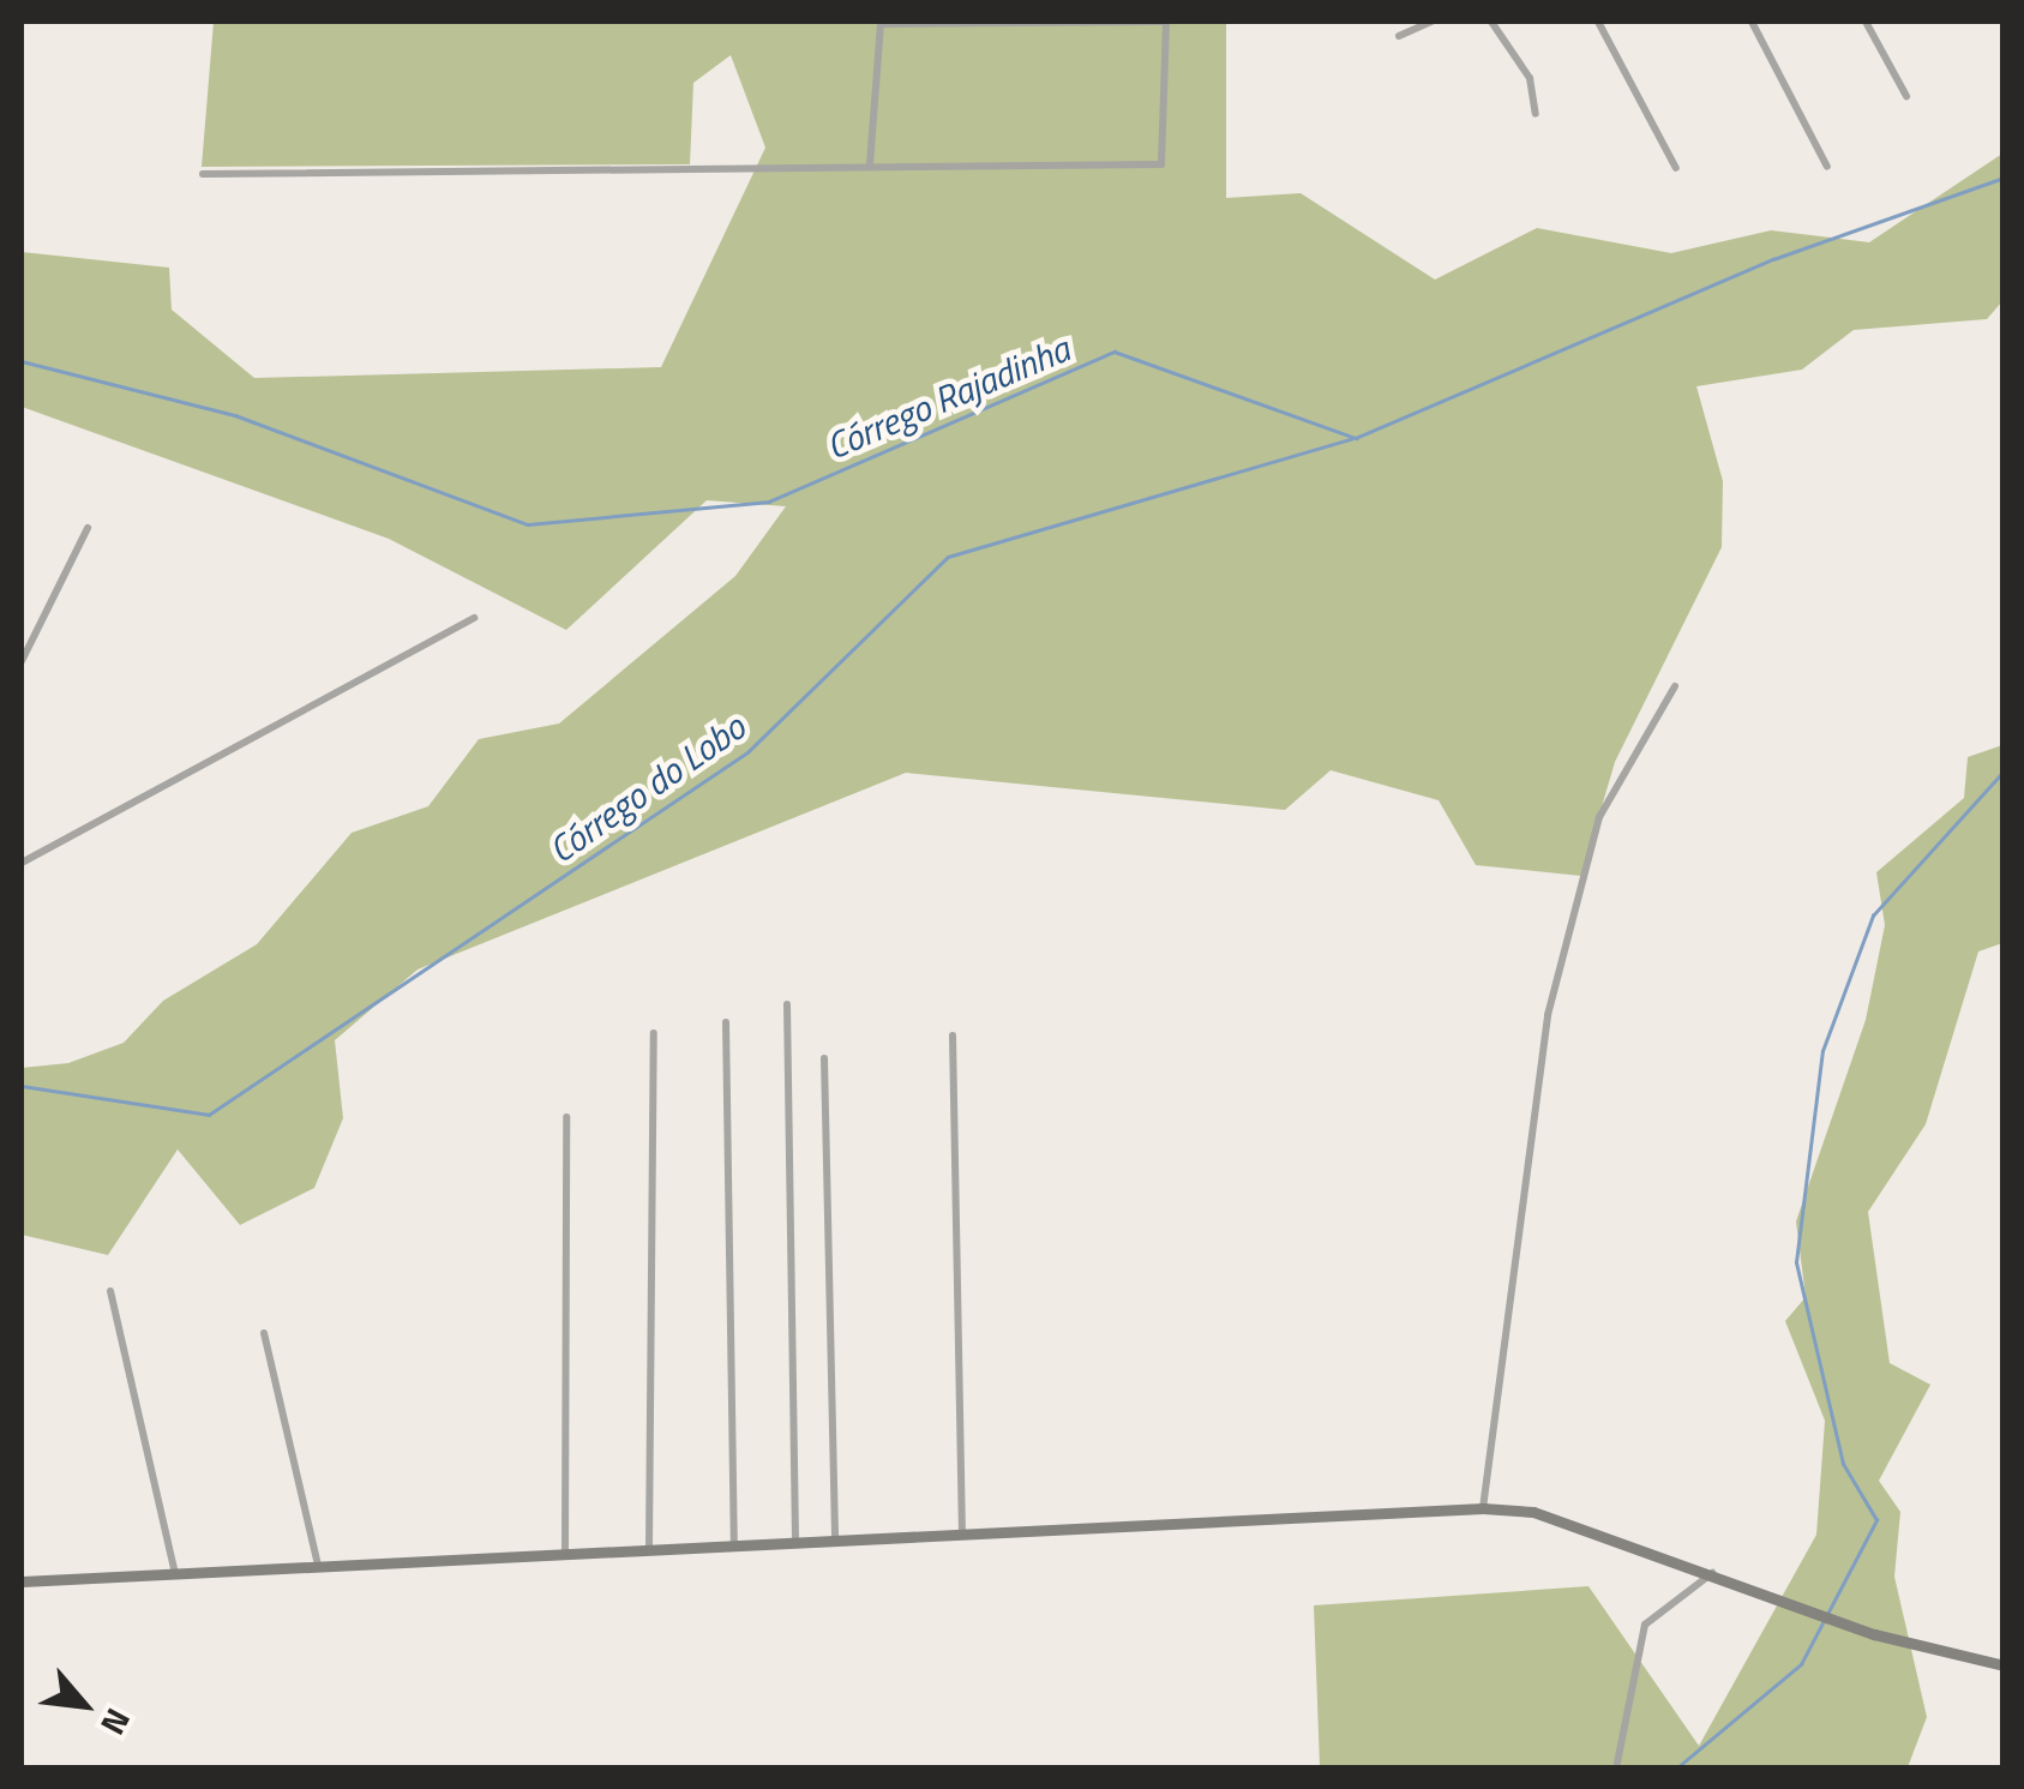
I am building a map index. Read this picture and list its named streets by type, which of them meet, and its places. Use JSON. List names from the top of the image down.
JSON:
{
  "water": ["Córrego Rajadinha", "Córrego do Lobo"],
  "north": "bottom right"
}
